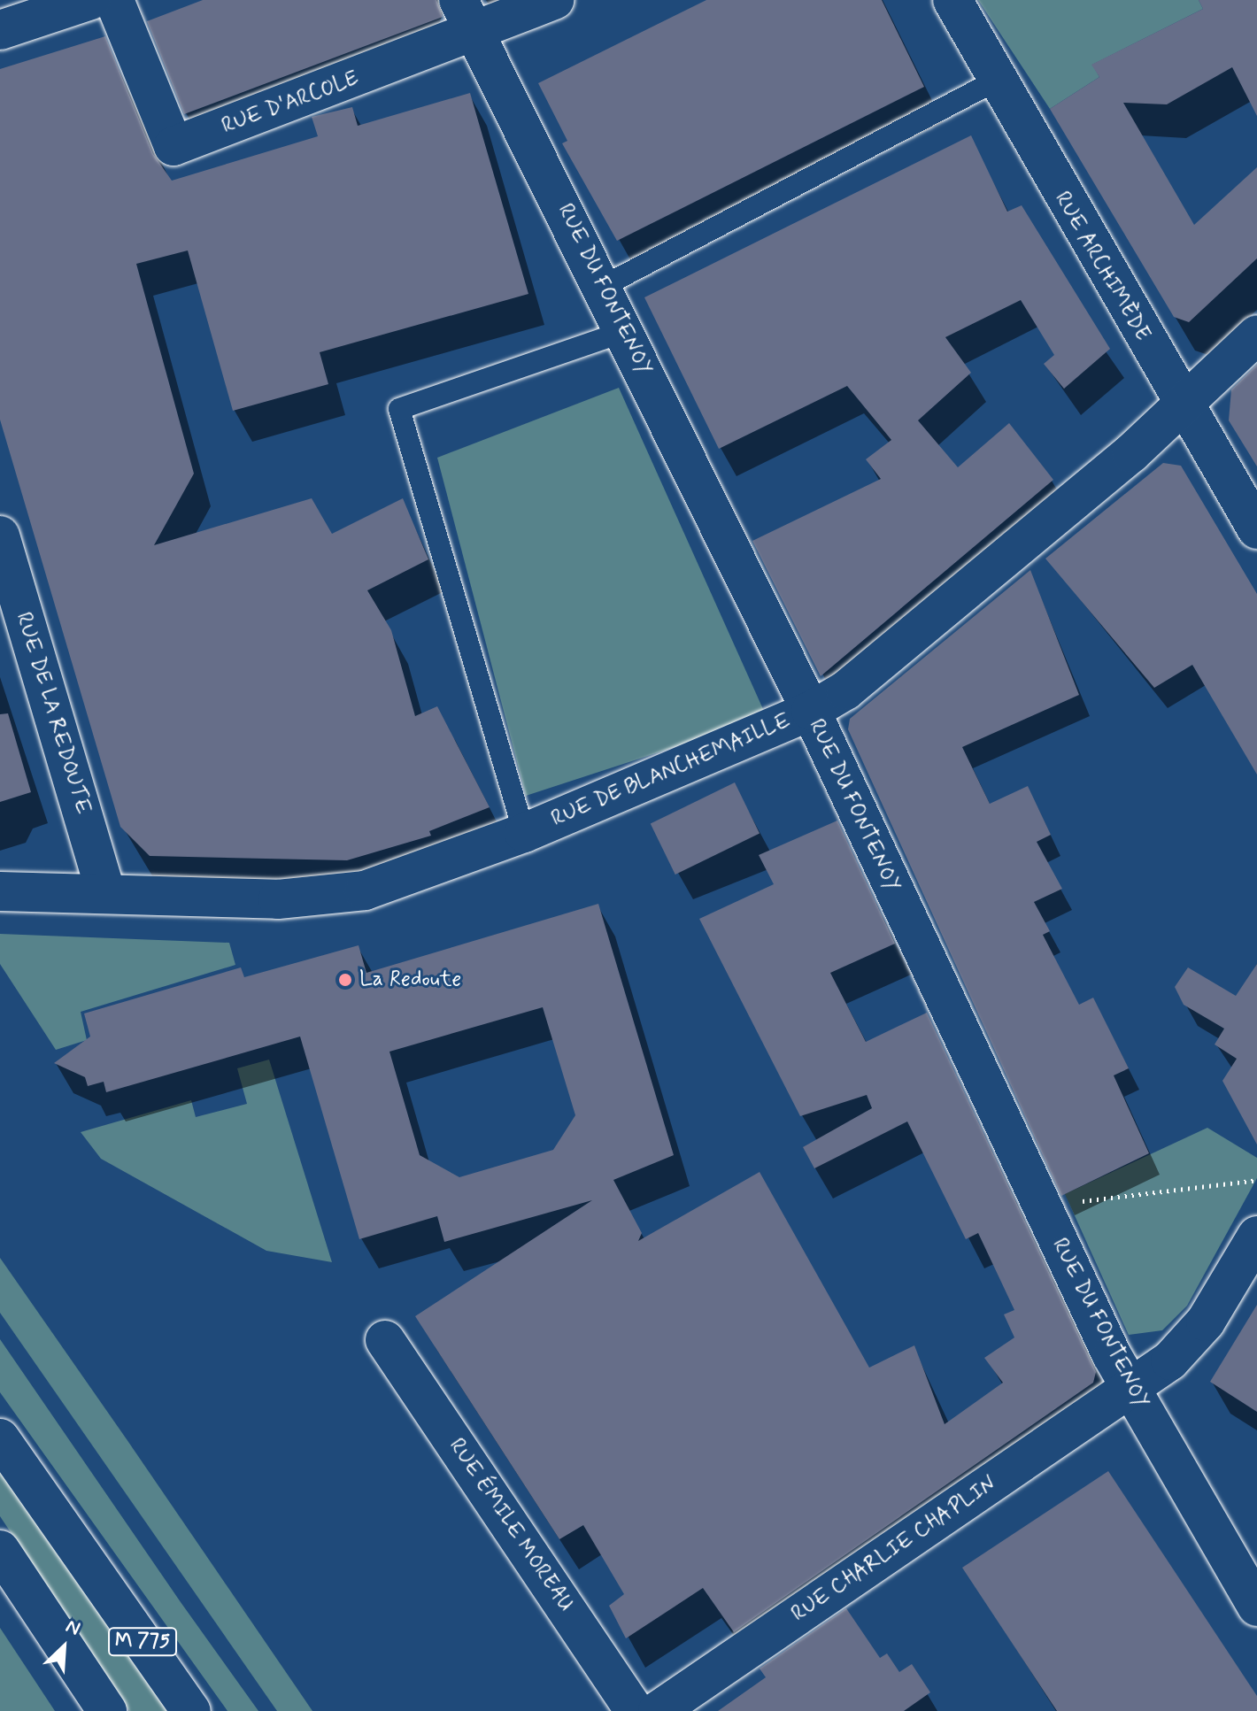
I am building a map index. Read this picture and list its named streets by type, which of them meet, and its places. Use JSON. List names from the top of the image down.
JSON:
{
  "streets": {
    "street": [
      "RUE D'ARCOLE",
      "RUE ARCHIMÈDE",
      "RUE DU FONTENOY",
      "RUE DE LA REDOUTE",
      "RUE DE BLANCHEMAILLE",
      "RUE ÉMILE MOREAU",
      "RUE CHARLIE CHAPLIN",
      "M 775"
    ]
  },
  "crossings": [
    ["RUE D'ARCOLE", "RUE DU FONTENOY"],
    ["RUE ARCHIMÈDE", "RUE DE BLANCHEMAILLE"],
    ["RUE DU FONTENOY", "RUE DE BLANCHEMAILLE"],
    ["RUE DU FONTENOY", "RUE CHARLIE CHAPLIN"],
    ["RUE DE LA REDOUTE", "RUE DE BLANCHEMAILLE"]
  ],
  "places": ["La Redoute"],
  "north": "top right"
}
